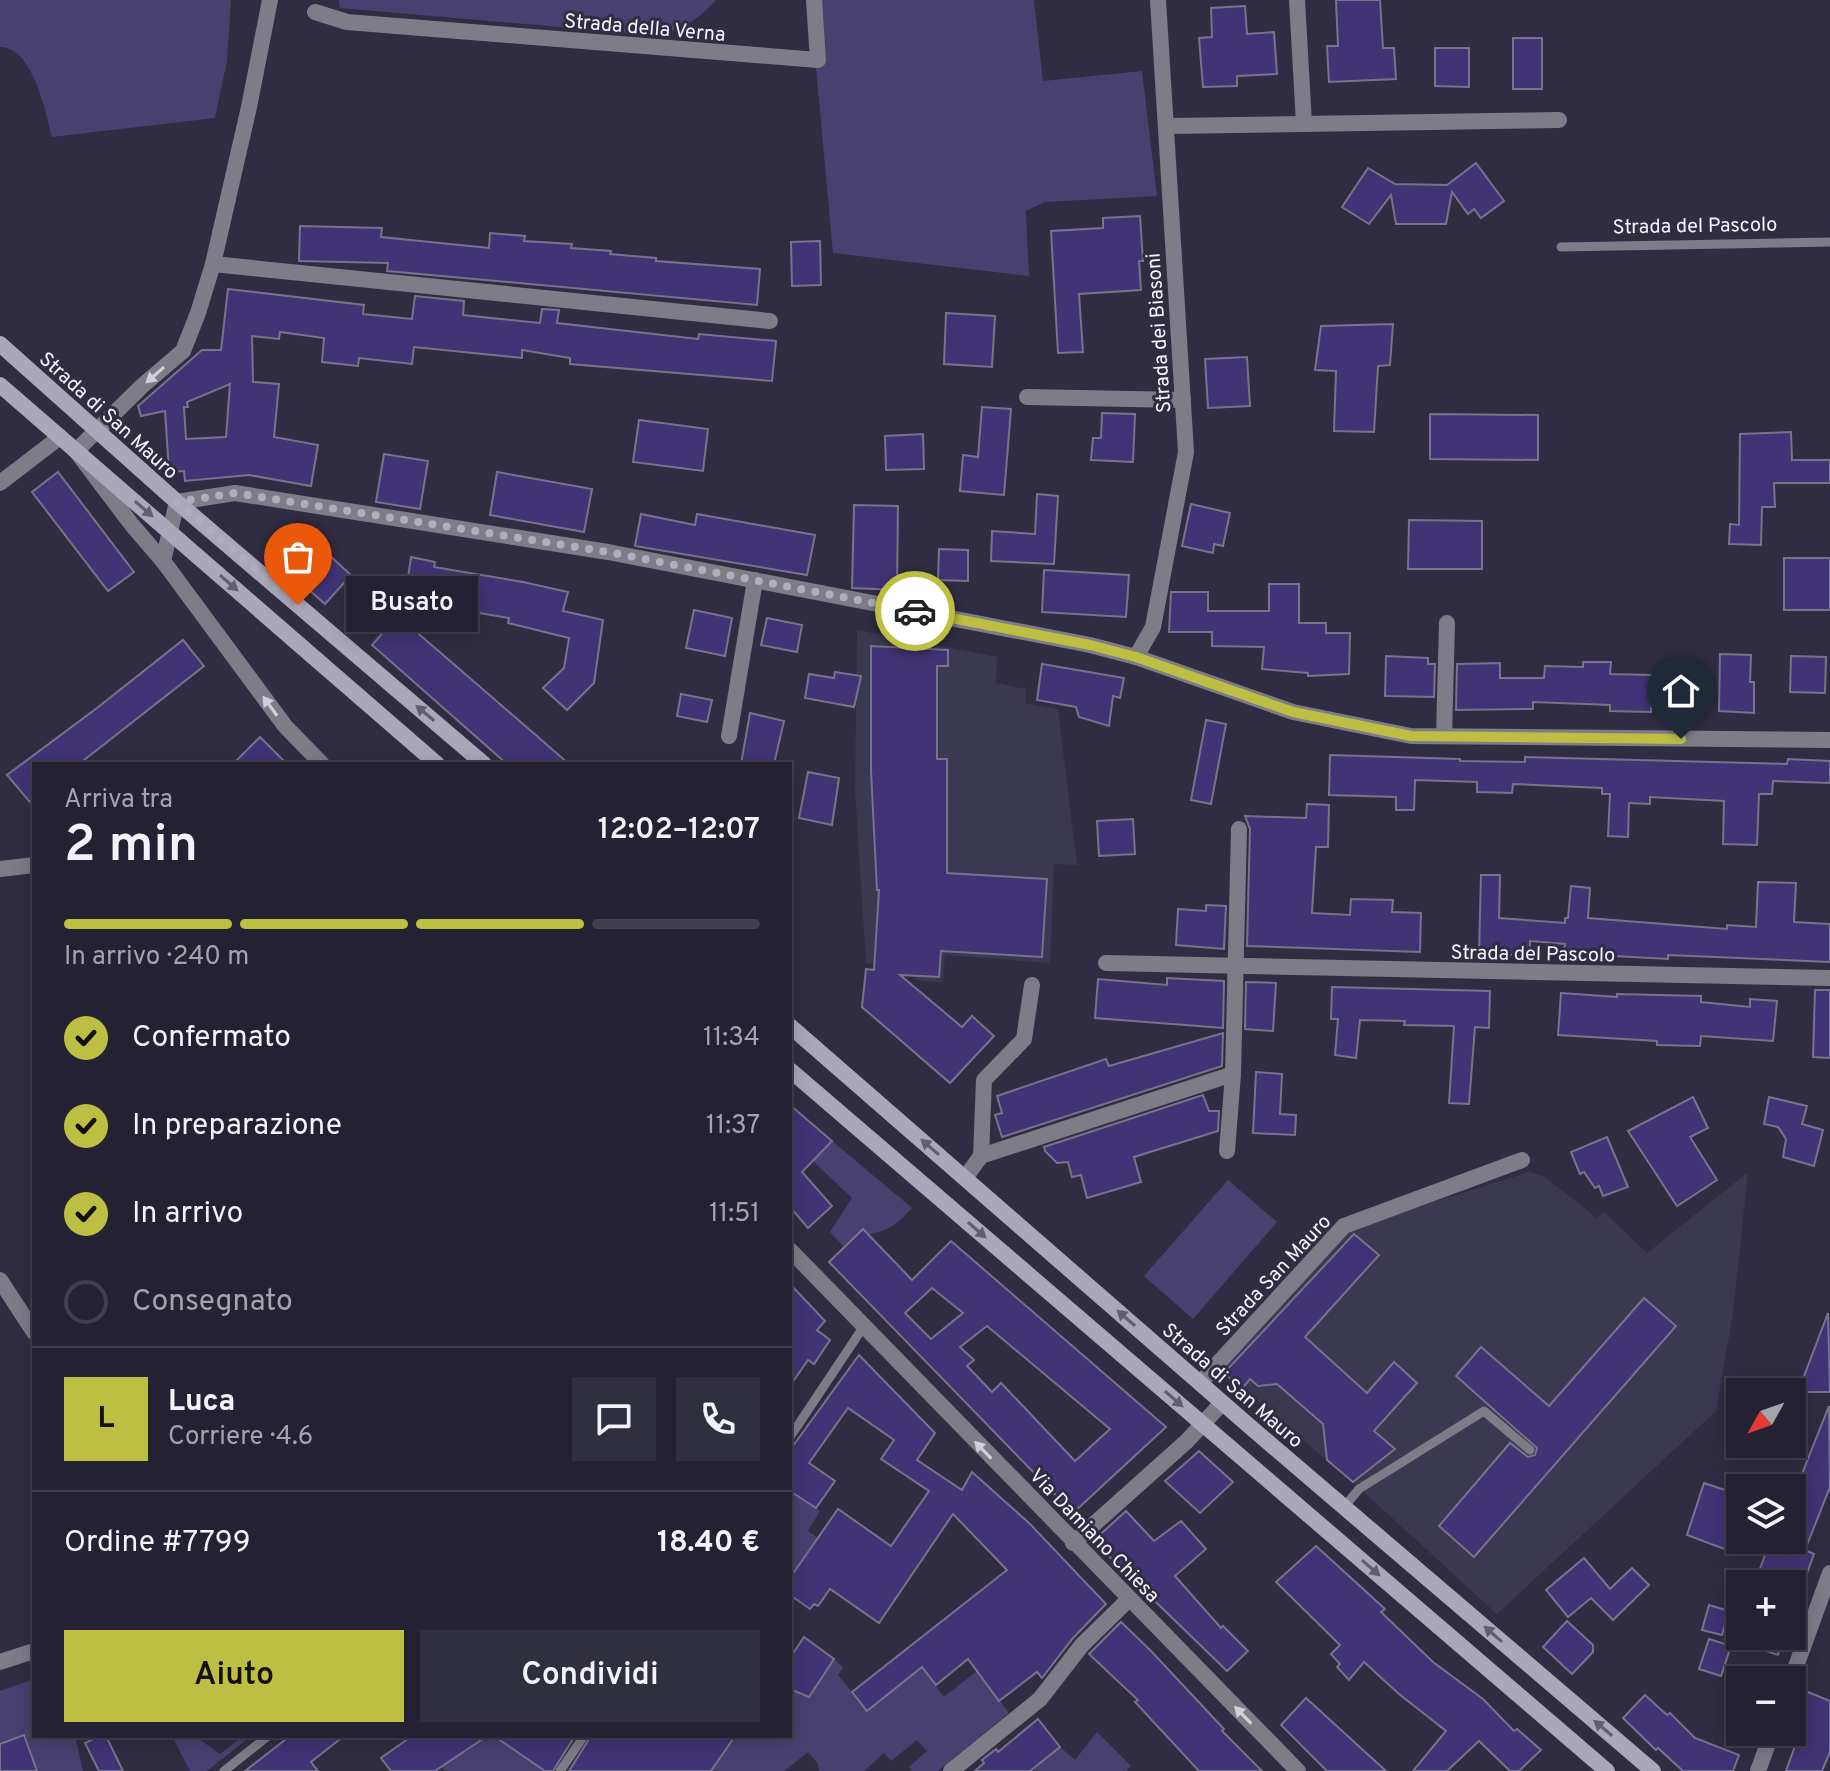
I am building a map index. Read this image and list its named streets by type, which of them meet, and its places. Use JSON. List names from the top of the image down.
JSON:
{
  "streets": {
    "main road": ["Strada di San Mauro"],
    "street": [
      "Strada della Verna",
      "Strada del Pascolo",
      "Strada dei Biasoni",
      "Strada San Mauro",
      "Via Damiano Chiesa"
    ]
  },
  "crossings": [
    ["Strada di San Mauro", "Strada San Mauro"]
  ],
  "one_way": ["Via Damiano Chiesa"],
  "places": ["Busato"],
  "north": "bottom left",
  "page": {
    "bubble": "Busato",
    "heading": ["2 min", "Arriva tra", "12:02–12:07"],
    "panel": [
      "Luca",
      "Corriere · 4.6",
      "Ordine #7799",
      "18.40 €"
    ],
    "bar": "In arrivo · 240 m",
    "list": [
      ["Confermato", "11:34"],
      ["In preparazione", "11:37"],
      ["In arrivo", "11:51"],
      "Consegnato"
    ],
    "round": "L",
    "map_buttons": ["+", "−"],
    "buttons": ["Aiuto", "Condividi"]
  }
}
